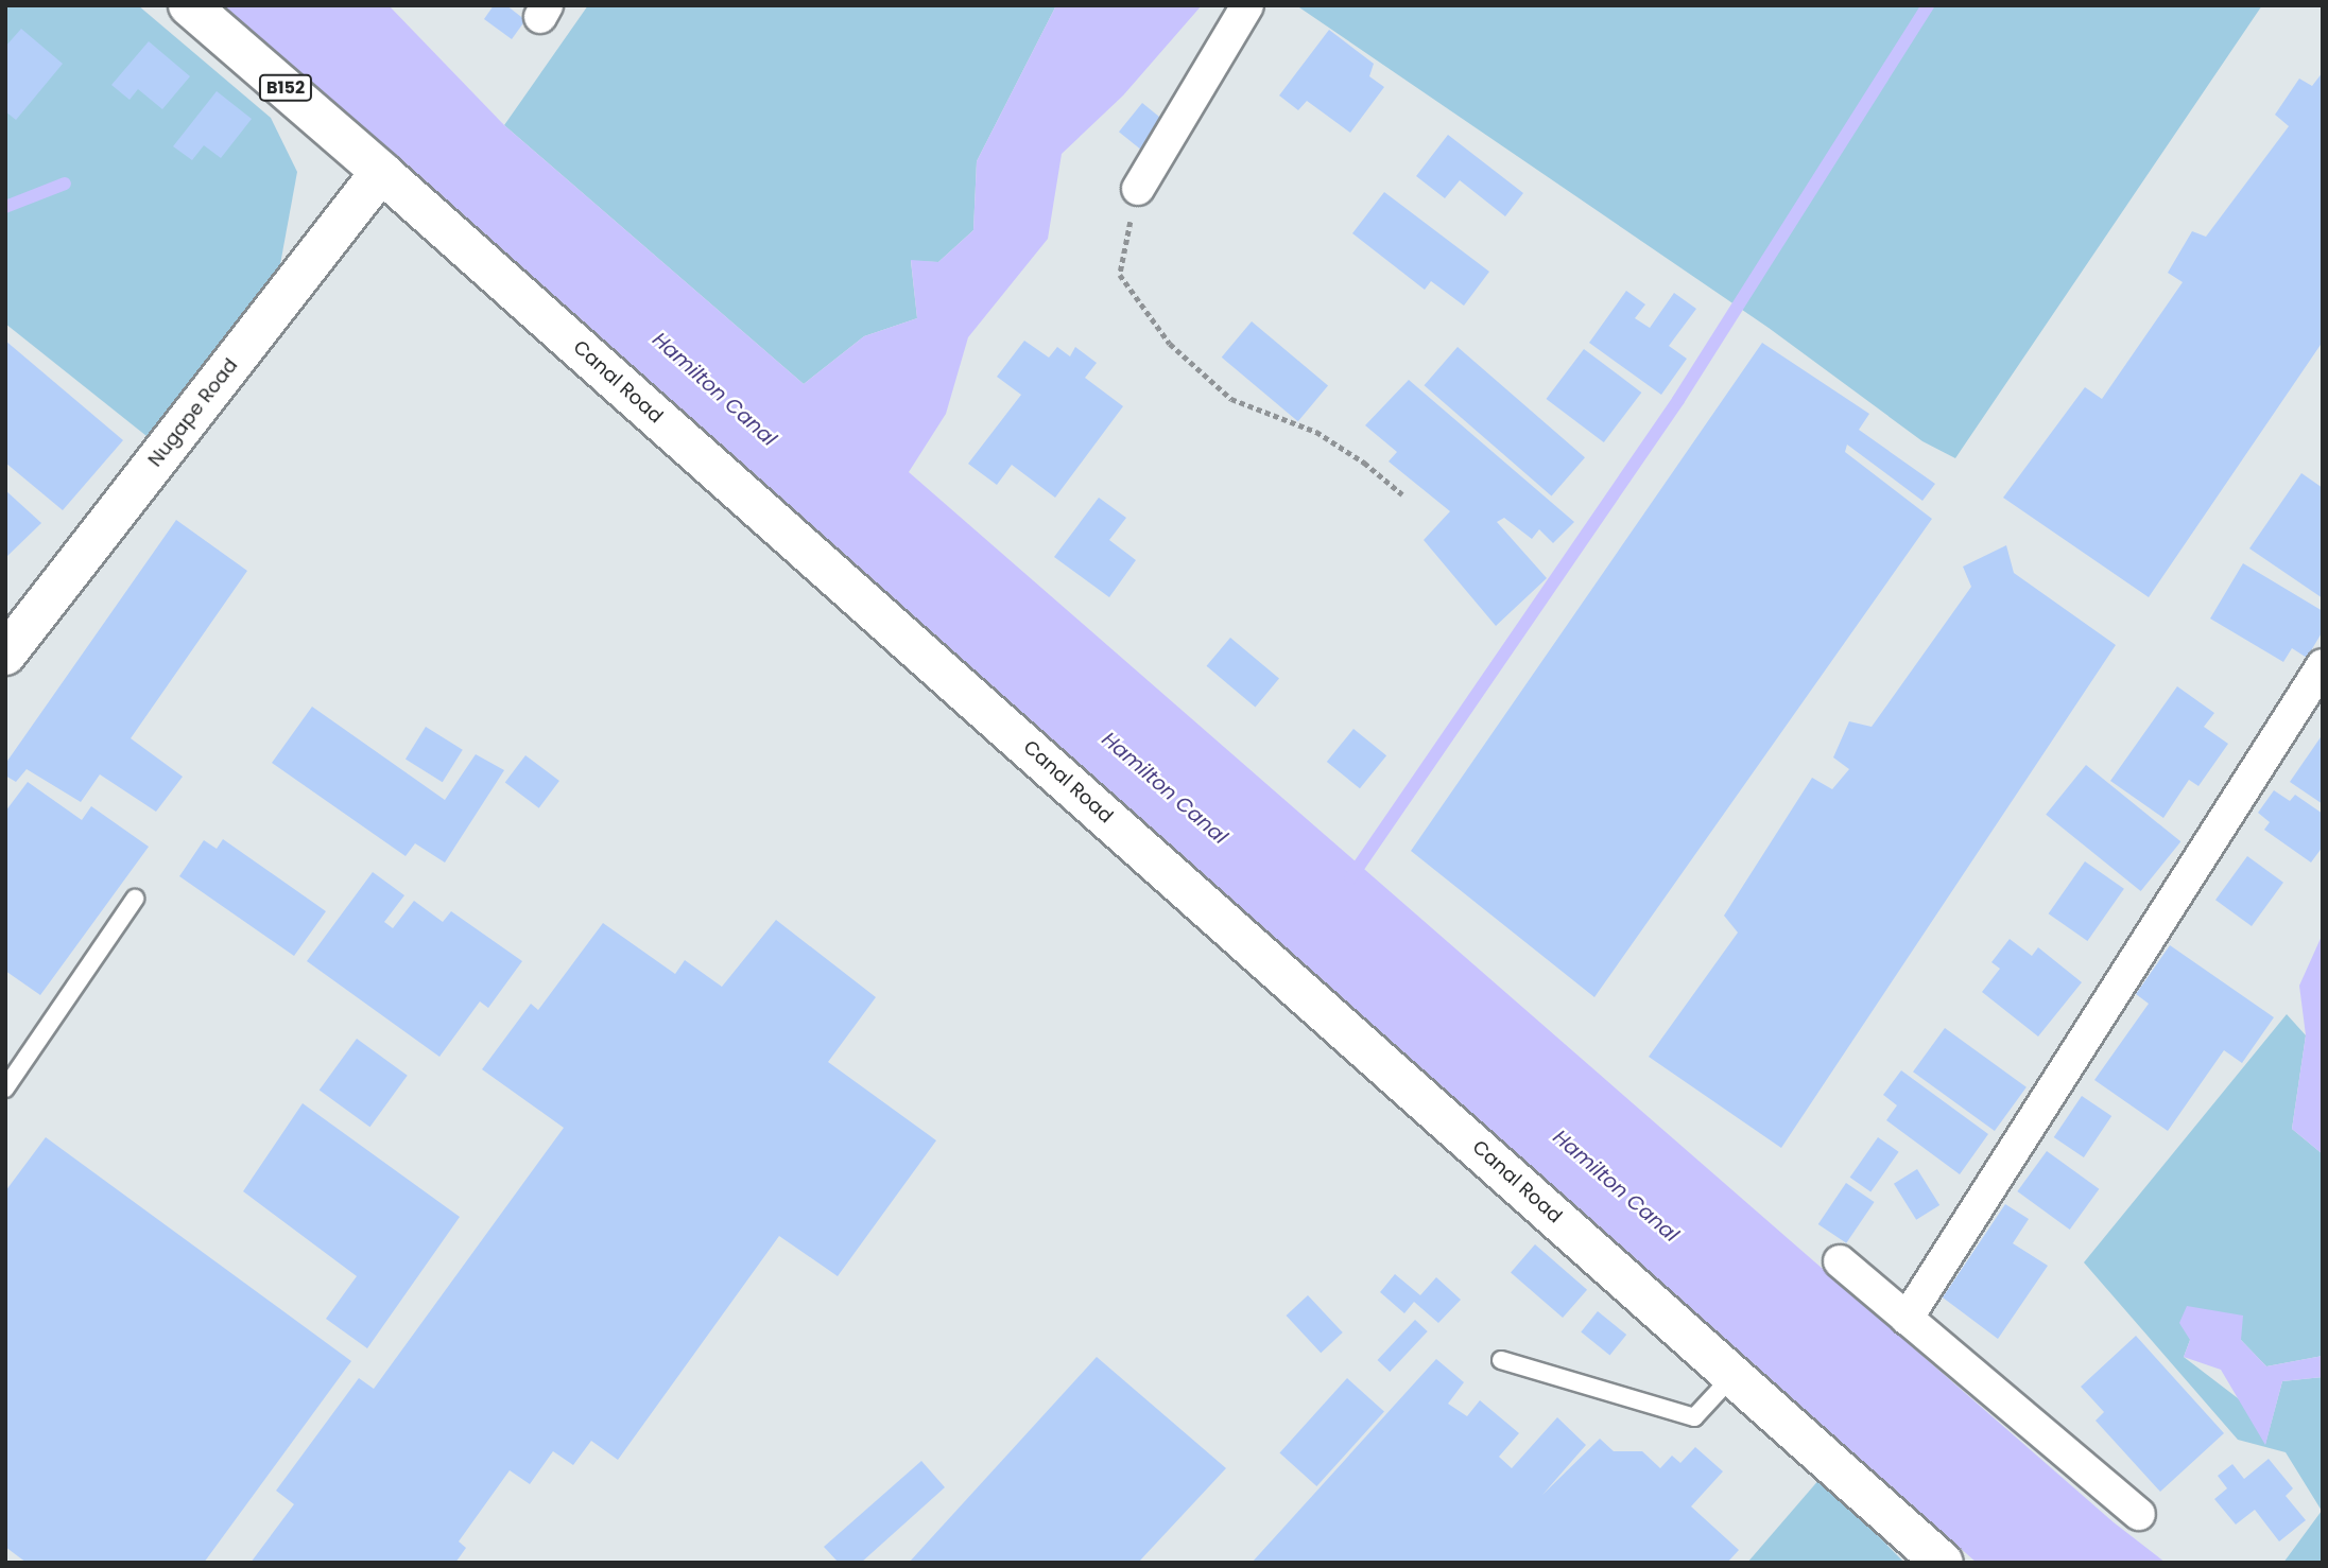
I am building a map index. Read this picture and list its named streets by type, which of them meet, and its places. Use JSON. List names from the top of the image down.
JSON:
{
  "streets": {
    "main road": ["B152", "Canal Road", "Nugape Road"]
  },
  "crossings": [
    ["Canal Road", "Nugape Road"]
  ],
  "water": ["Hamilton Canal"]
}
